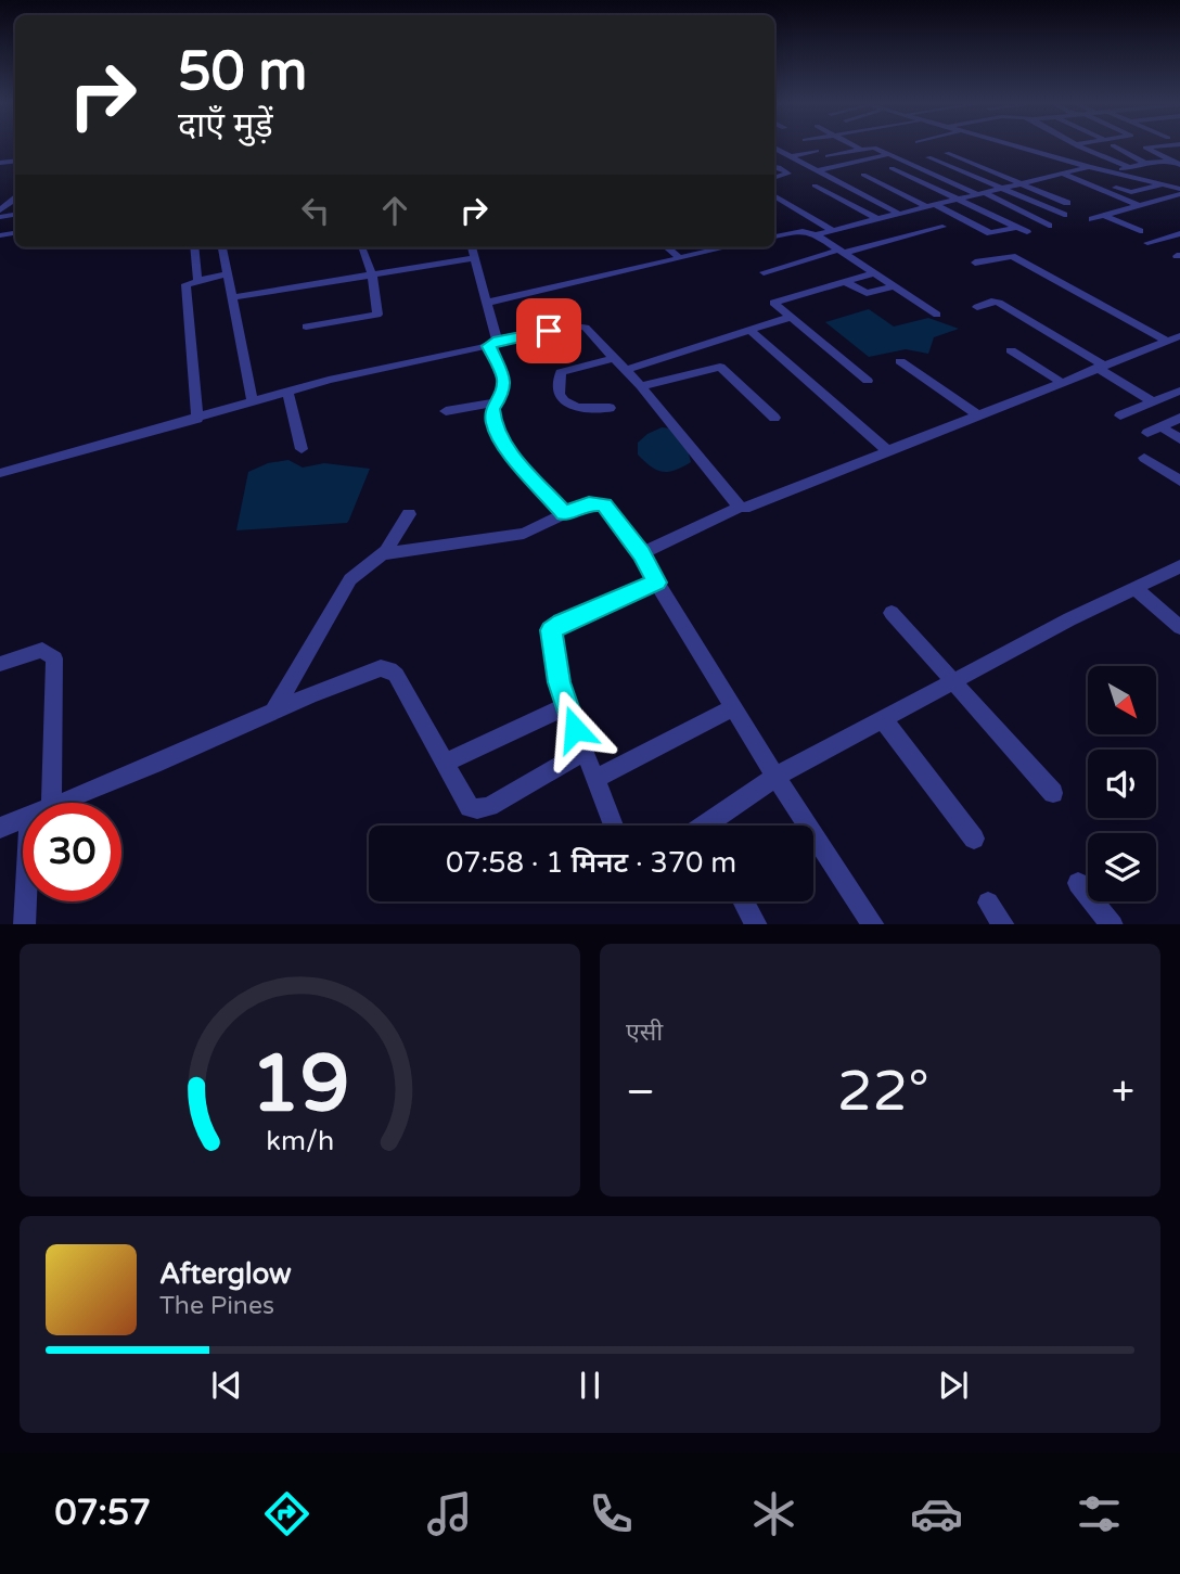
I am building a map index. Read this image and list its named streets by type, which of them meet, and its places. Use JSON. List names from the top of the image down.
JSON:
{
  "north": "bottom right",
  "page": {
    "turn": ["50 m", "दाएँ मुड़ें"],
    "limit": "30",
    "trip": "07:58 · 1 मिनट · 370 m",
    "tile": "एसी",
    "heat": ["−", "22°", "+"],
    "song": ["Afterglow", "The Pines"],
    "tabs": "07:57",
    "gauge": ["19", "km/h"]
  }
}
